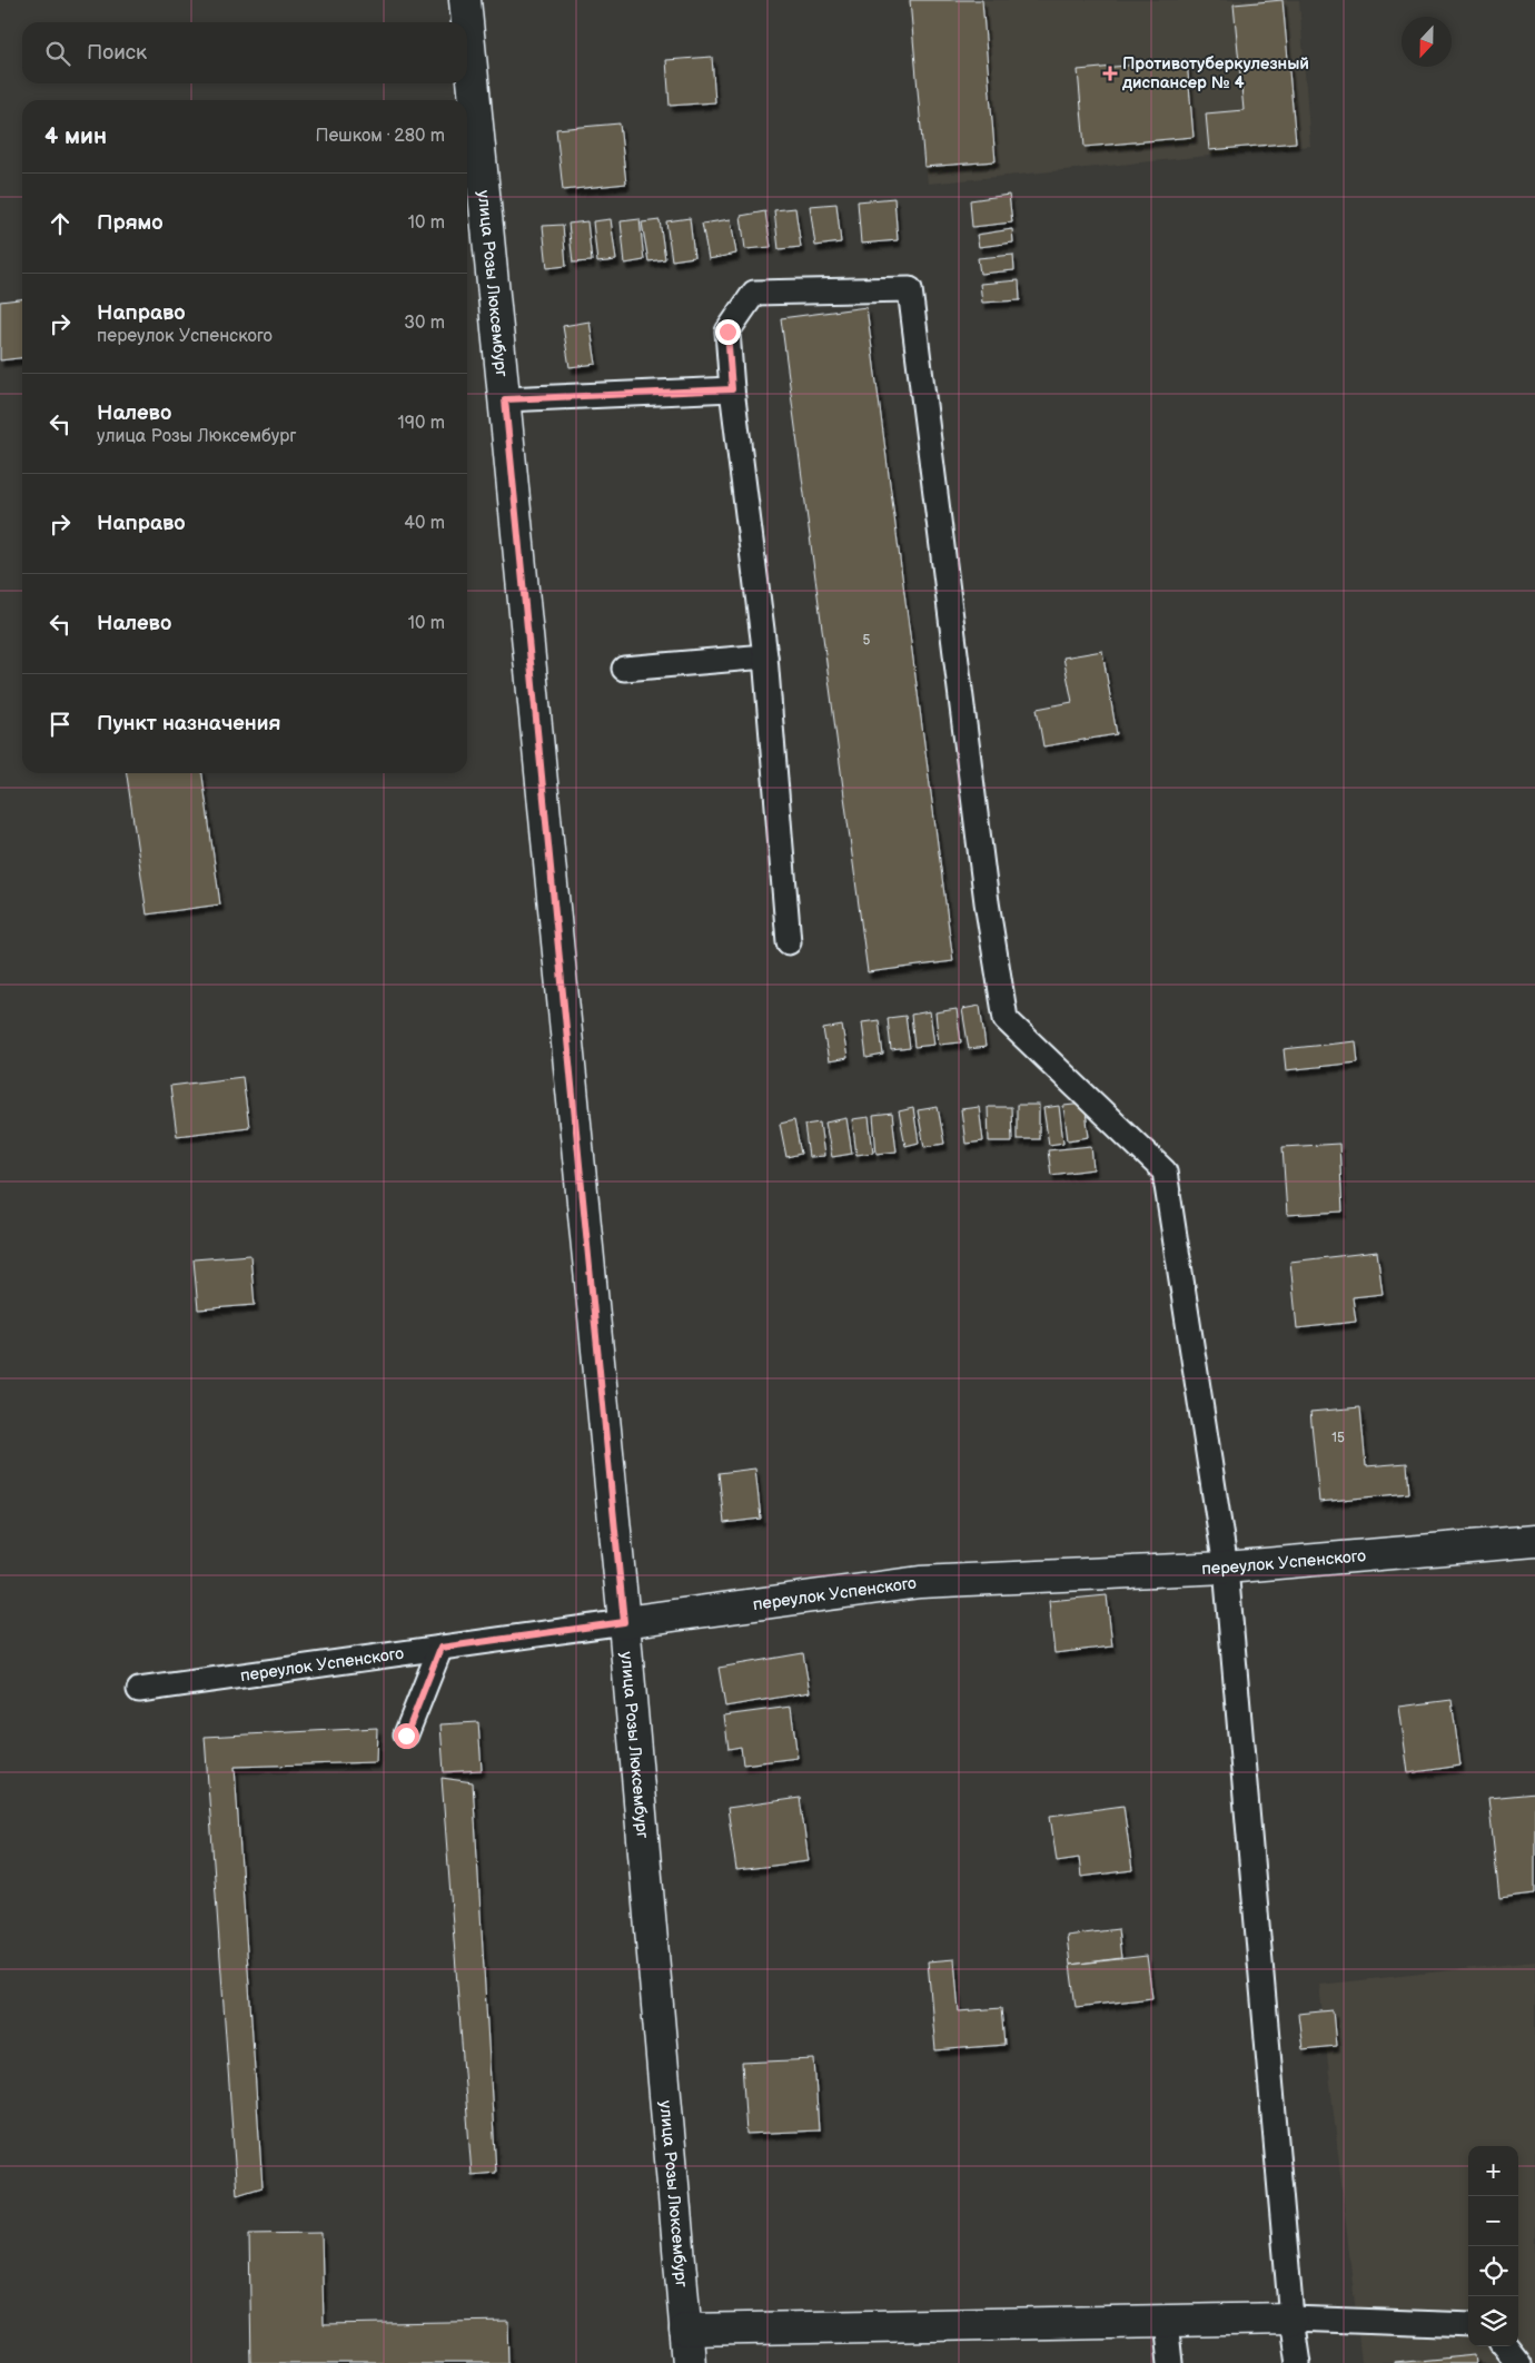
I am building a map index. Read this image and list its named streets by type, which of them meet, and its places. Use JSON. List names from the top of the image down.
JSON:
{
  "streets": {
    "street": ["улица Розы Люксембург", "переулок Успенского"]
  },
  "crossings": [
    ["улица Розы Люксембург", "переулок Успенского"]
  ],
  "places": {
    "health": ["Противотуберкулезный диспансер № 4"]
  },
  "house_numbers": ["5", "15"],
  "north": "bottom",
  "page": {
    "search": "Поиск",
    "heading": ["4 мин", "Пешком · 280 m"],
    "list": [
      ["Прямо", "10 m"],
      ["Направо", "переулок Успенского", "30 m"],
      ["Налево", "улица Розы Люксембург", "190 m"],
      ["Направо", "40 m"],
      ["Налево", "10 m"],
      "Пункт назначения"
    ],
    "map_buttons": ["+", "−"]
  }
}
